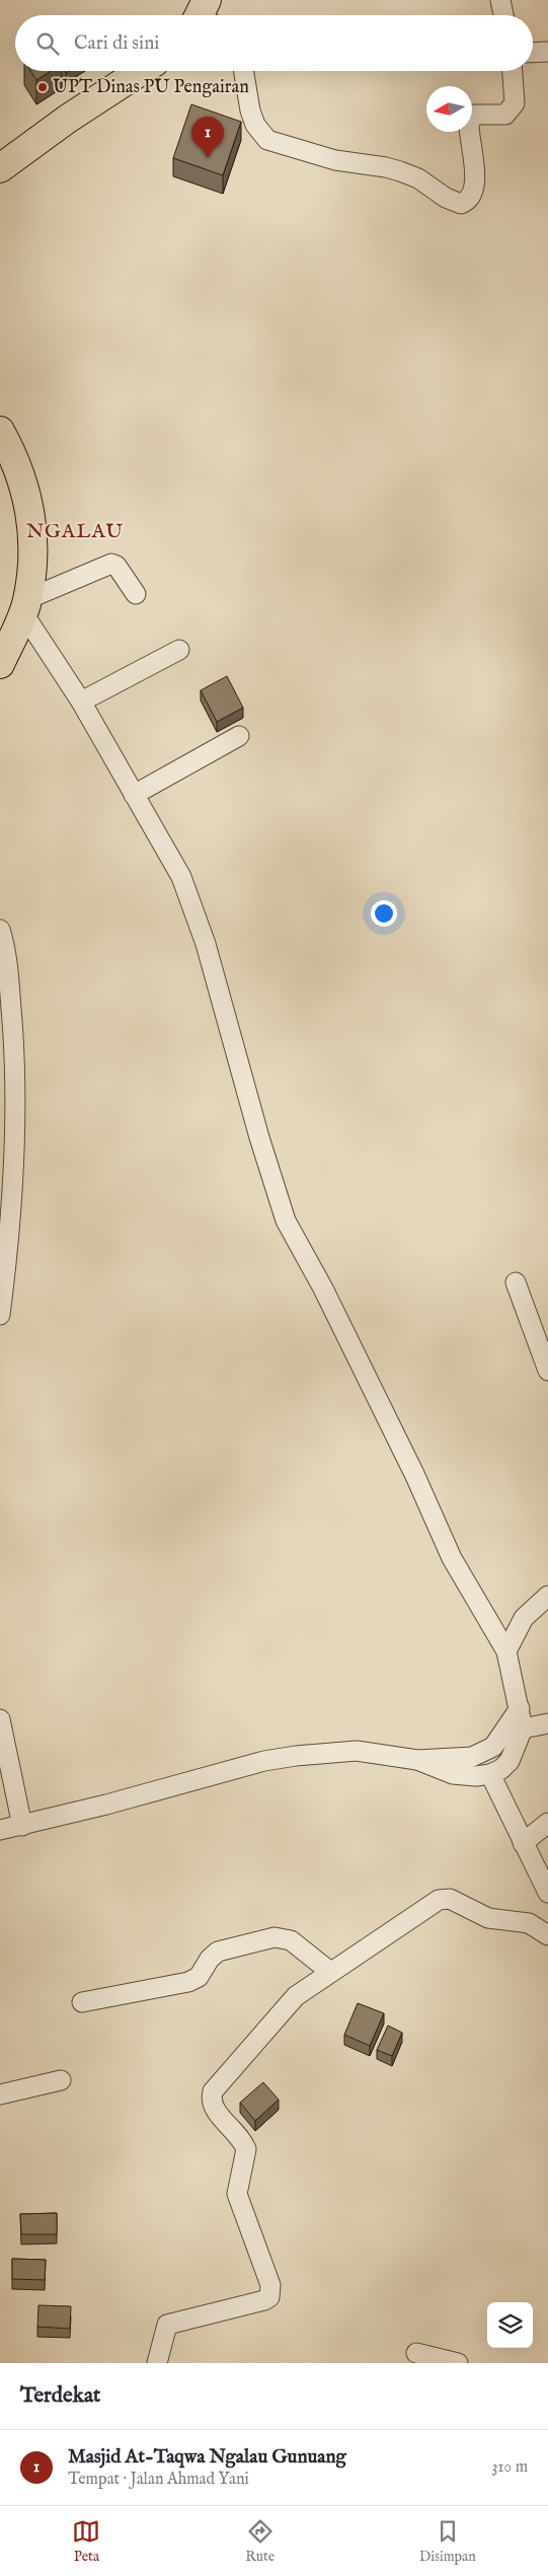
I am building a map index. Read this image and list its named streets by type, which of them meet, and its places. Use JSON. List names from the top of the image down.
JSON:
{
  "districts": ["NGALAU"],
  "places": ["UPT Dinas PU Pengairan"],
  "north": "left",
  "page": {
    "search": "Cari di sini",
    "pins": "1",
    "heading": "Terdekat",
    "list": [
      {
        "mark": "1",
        "name": "Masjid At-Taqwa Ngalau Gunuang",
        "note": "Tempat · Jalan Ahmad Yani",
        "value": "310 m"
      }
    ],
    "nav": ["Peta", "Rute", "Disimpan"]
  }
}
